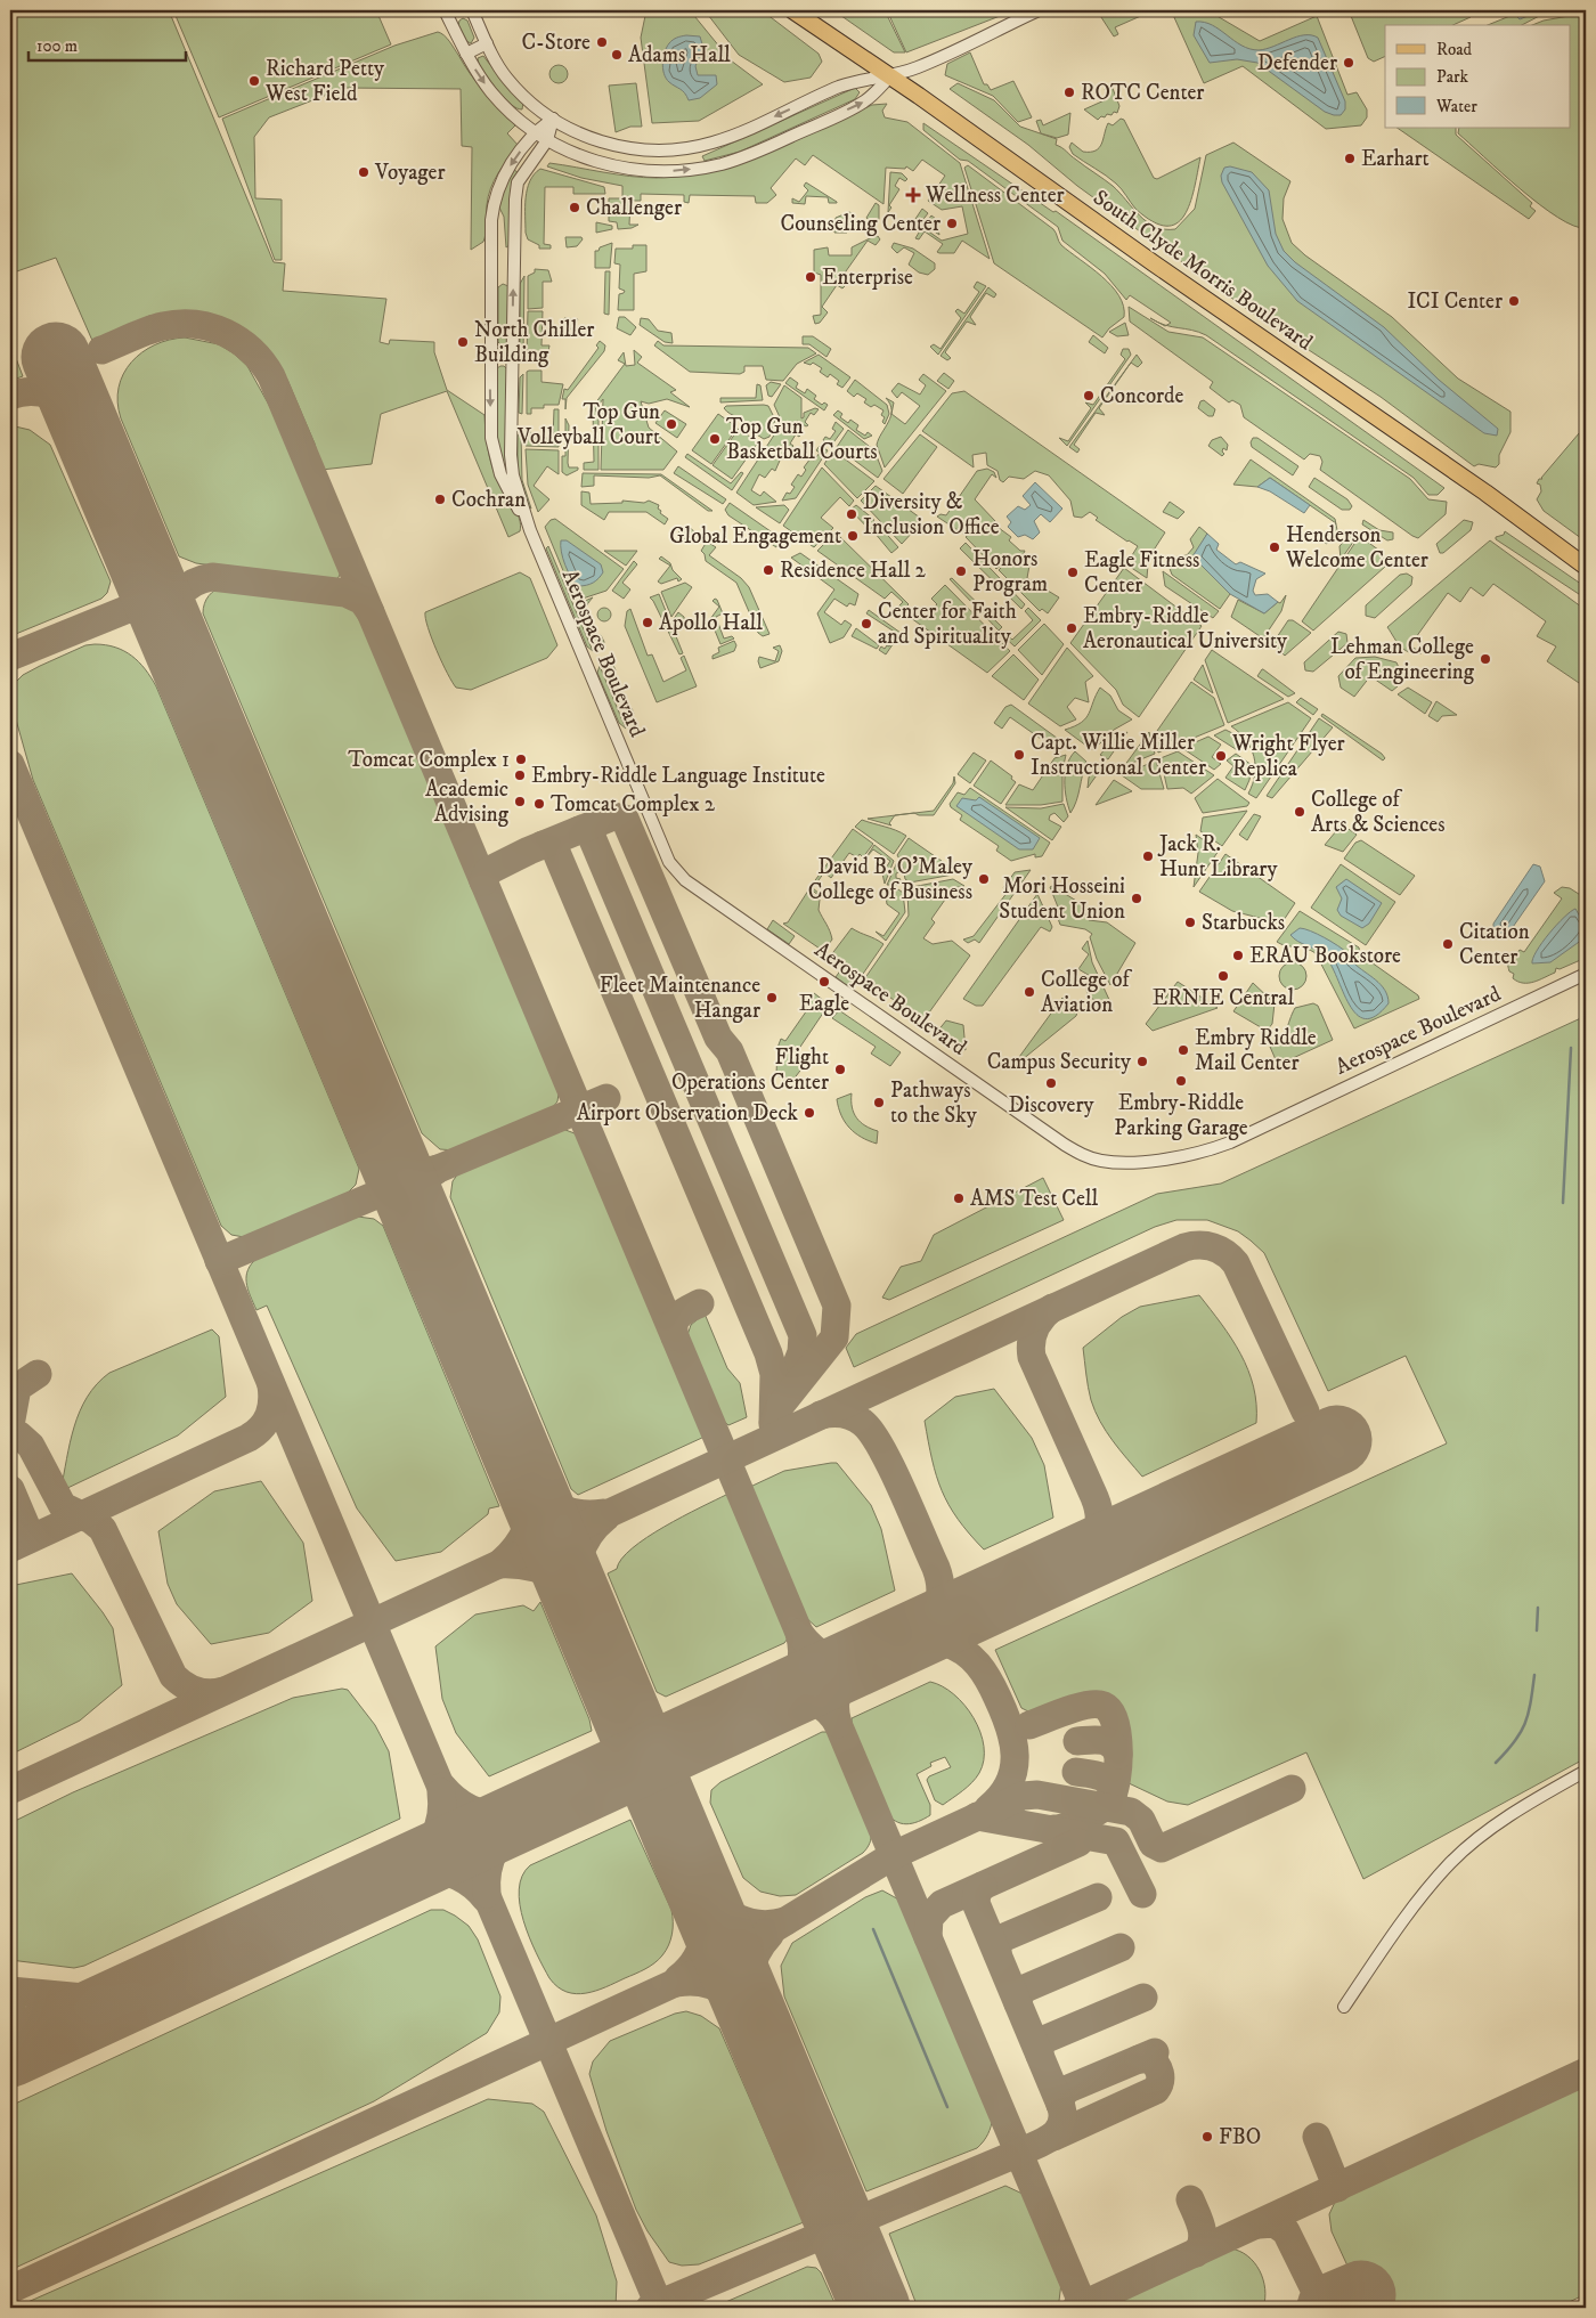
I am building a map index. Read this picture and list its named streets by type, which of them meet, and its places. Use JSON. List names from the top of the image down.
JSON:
{
  "streets": {
    "main road": ["South Clyde Morris Boulevard"],
    "street": ["Aerospace Boulevard"]
  },
  "places": {
    "other": [
      "C-Store",
      "Adams Hall",
      "Defender",
      "Richard Petty West Field",
      "ROTC Center",
      "Earhart",
      "Voyager",
      "Challenger",
      "Counseling Center",
      "Enterprise",
      "ICI Center",
      "North Chiller Building",
      "Concorde",
      "Top Gun Volleyball Court",
      "Top Gun Basketball Courts",
      "Cochran",
      "Diversity & Inclusion Office",
      "Global Engagement",
      "Henderson Welcome Center",
      "Residence Hall 2",
      "Honors Program",
      "Eagle Fitness Center",
      "Apollo Hall",
      "Center for Faith and Spirituality",
      "Embry-Riddle Aeronautical University",
      "Lehman College of Engineering",
      "Capt. Willie Miller Instructional Center",
      "Wright Flyer Replica",
      "Tomcat Complex 1",
      "Embry-Riddle Language Institute",
      "Academic Advising",
      "Tomcat Complex 2",
      "College of Arts & Sciences",
      "Jack R. Hunt Library",
      "David B. O'Maley College of Business",
      "Mori Hosseini Student Union",
      "Starbucks",
      "Citation Center",
      "ERAU Bookstore",
      "ERNIE Central",
      "Eagle",
      "College of Aviation",
      "Fleet Maintenance Hangar",
      "Embry Riddle Mail Center",
      "Campus Security",
      "Flight Operations Center",
      "Embry-Riddle Parking Garage",
      "Discovery",
      "Pathways to the Sky",
      "Airport Observation Deck",
      "AMS Test Cell",
      "FBO"
    ],
    "health": ["Wellness Center"]
  },
  "legend": ["Road", "Park", "Water"],
  "scale_bar": "100 m"
}
